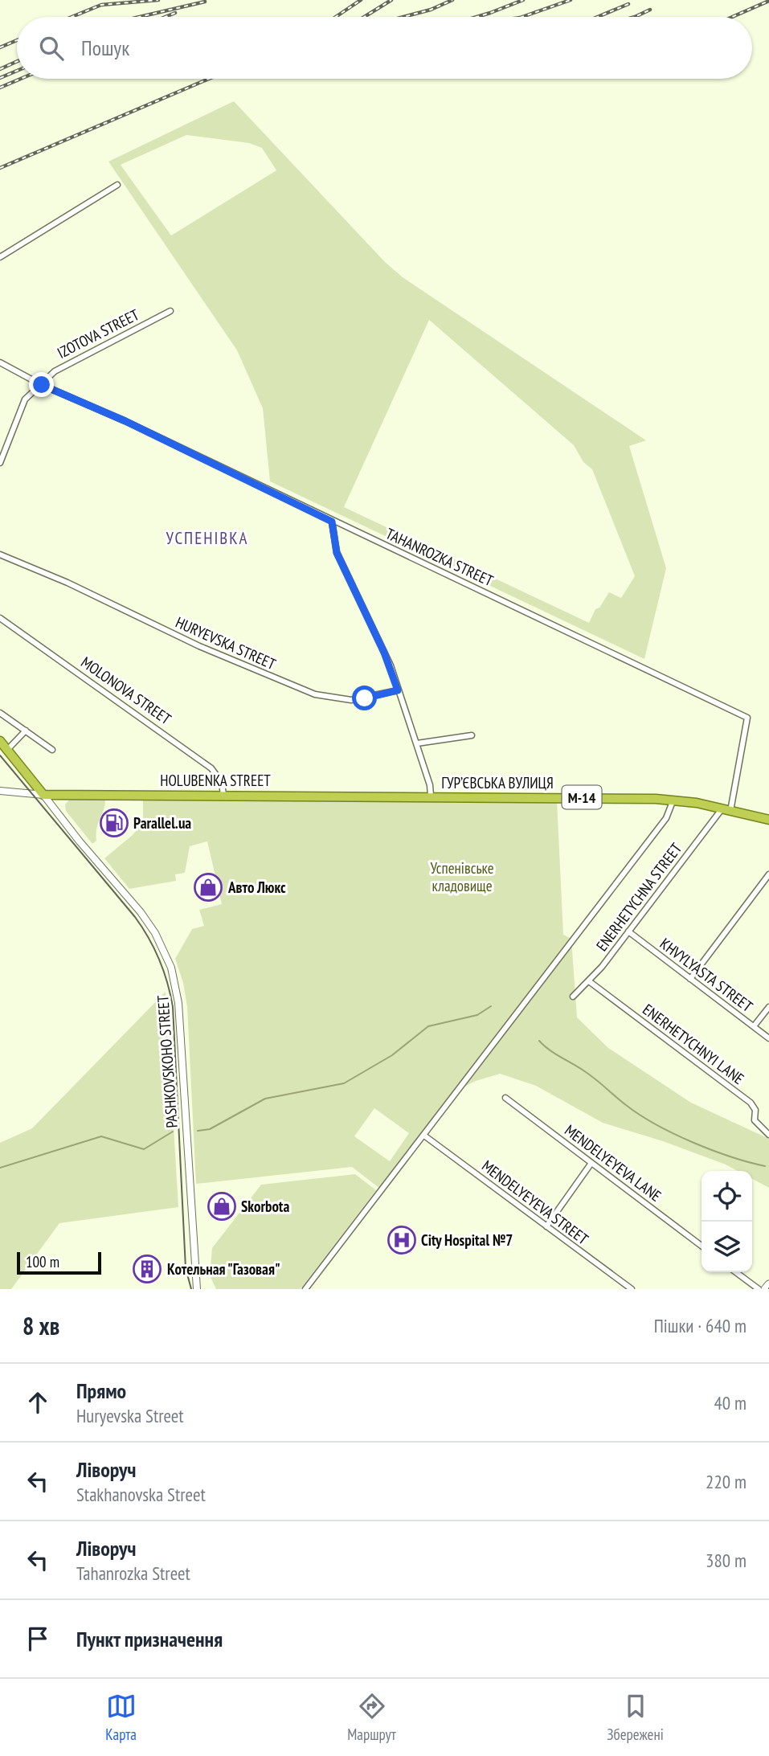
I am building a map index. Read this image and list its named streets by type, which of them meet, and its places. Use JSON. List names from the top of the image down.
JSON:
{
  "streets": {
    "highway": [
      "HOLUBENKA STREET",
      "ГУР’ЄВСЬКА ВУЛИЦЯ",
      "М-14",
      "PASHKOVSKOHO STREET"
    ],
    "street": [
      "IZOTOVA STREET",
      "TAHANROZKA STREET",
      "HURYEVSKA STREET",
      "MOLONOVA STREET",
      "ENERHETYCHNA STREET",
      "KHVYLYASTA STREET",
      "ENERHETYCHNYI LANE",
      "MENDELYEYEVA LANE",
      "MENDELYEYEVA STREET"
    ]
  },
  "crossings": [
    ["IZOTOVA STREET", "TAHANROZKA STREET"],
    ["TAHANROZKA STREET", "ГУР’ЄВСЬКА ВУЛИЦЯ"],
    ["TAHANROZKA STREET", "М-14"],
    ["TAHANROZKA STREET", "ENERHETYCHNA STREET"],
    ["MOLONOVA STREET", "HOLUBENKA STREET"],
    ["HOLUBENKA STREET", "ГУР’ЄВСЬКА ВУЛИЦЯ"],
    ["HOLUBENKA STREET", "PASHKOVSKOHO STREET"],
    ["ГУР’ЄВСЬКА ВУЛИЦЯ", "М-14"],
    ["ГУР’ЄВСЬКА ВУЛИЦЯ", "ENERHETYCHNA STREET"],
    ["М-14", "ENERHETYCHNA STREET"],
    ["ENERHETYCHNA STREET", "KHVYLYASTA STREET"],
    ["ENERHETYCHNA STREET", "ENERHETYCHNYI LANE"]
  ],
  "districts": ["УСПЕНІВКА"],
  "parks": ["Успенівське кладовище"],
  "places": {
    "fuel station": ["Parallel.ua"],
    "shop": ["Авто Люкс", "Skorbota"],
    "hospital": ["City Hospital №7"],
    "building": ["Котельная \"Газовая\""]
  },
  "scale_bar": "100 m",
  "page": {
    "search": "Пошук",
    "scale": "100 m",
    "heading": ["8 хв", "Пішки · 640 m"],
    "list": [
      ["Прямо", "Huryevska Street", "40 m"],
      ["Ліворуч", "Stakhanovska Street", "220 m"],
      ["Ліворуч", "Tahanrozka Street", "380 m"],
      "Пункт призначення"
    ],
    "nav": ["Карта", "Маршрут", "Збережені"]
  }
}
